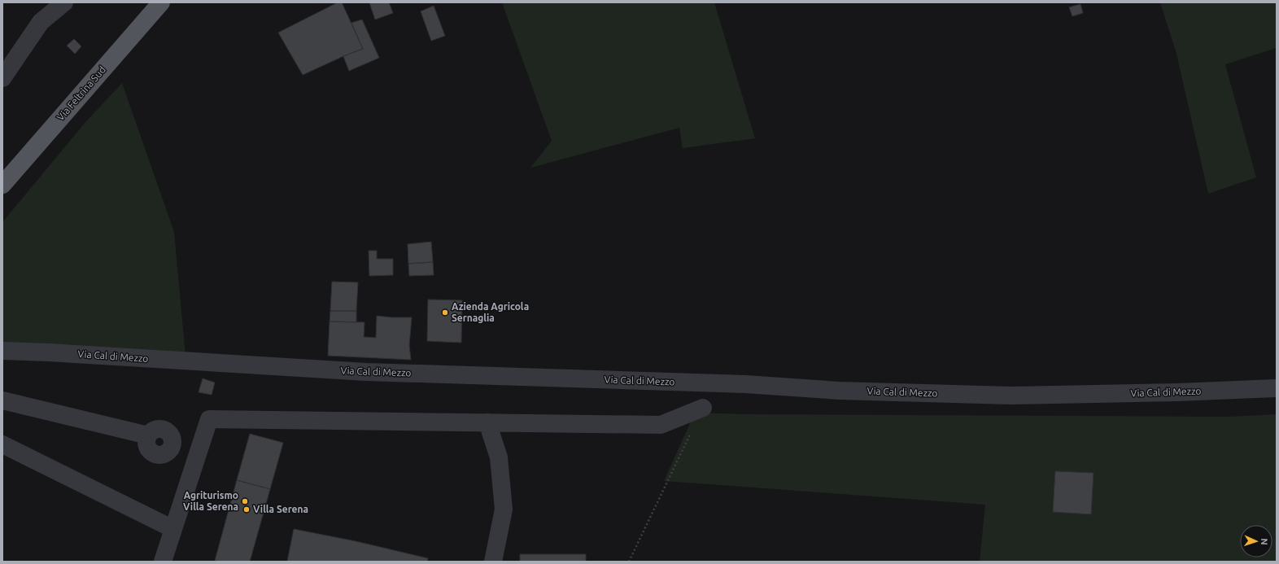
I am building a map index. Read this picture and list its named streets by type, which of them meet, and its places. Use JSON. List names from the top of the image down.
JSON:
{
  "streets": {
    "main road": ["Via Feltrina Sud"],
    "street": ["Via Cal di Mezzo"]
  },
  "places": ["Azienda Agricola Sernaglia", "Agriturismo Villa Serena", "Villa Serena"],
  "north": "right"
}
